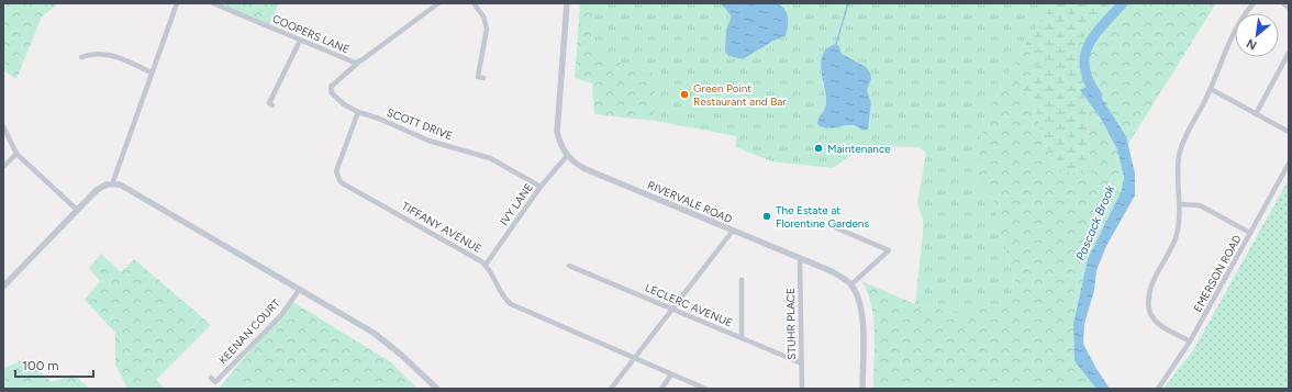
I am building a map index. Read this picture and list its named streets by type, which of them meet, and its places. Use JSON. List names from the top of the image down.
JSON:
{
  "streets": {
    "street": [
      "COOPERS LANE",
      "SCOTT DRIVE",
      "RIVERVALE ROAD",
      "IVY LANE",
      "TIFFANY AVENUE",
      "EMERSON ROAD",
      "LECLERC AVENUE",
      "STUHR PLACE",
      "KEENAN COURT"
    ]
  },
  "crossings": [
    ["COOPERS LANE", "SCOTT DRIVE"],
    ["SCOTT DRIVE", "IVY LANE"],
    ["SCOTT DRIVE", "TIFFANY AVENUE"],
    ["RIVERVALE ROAD", "IVY LANE"],
    ["RIVERVALE ROAD", "STUHR PLACE"],
    ["IVY LANE", "TIFFANY AVENUE"],
    ["LECLERC AVENUE", "STUHR PLACE"]
  ],
  "water": ["Pascack Brook"],
  "places": ["Green Point Restaurant and Bar", "Maintenance", "The Estate at Florentine Gardens"],
  "scale_bar": "100 m",
  "north": "bottom left"
}
